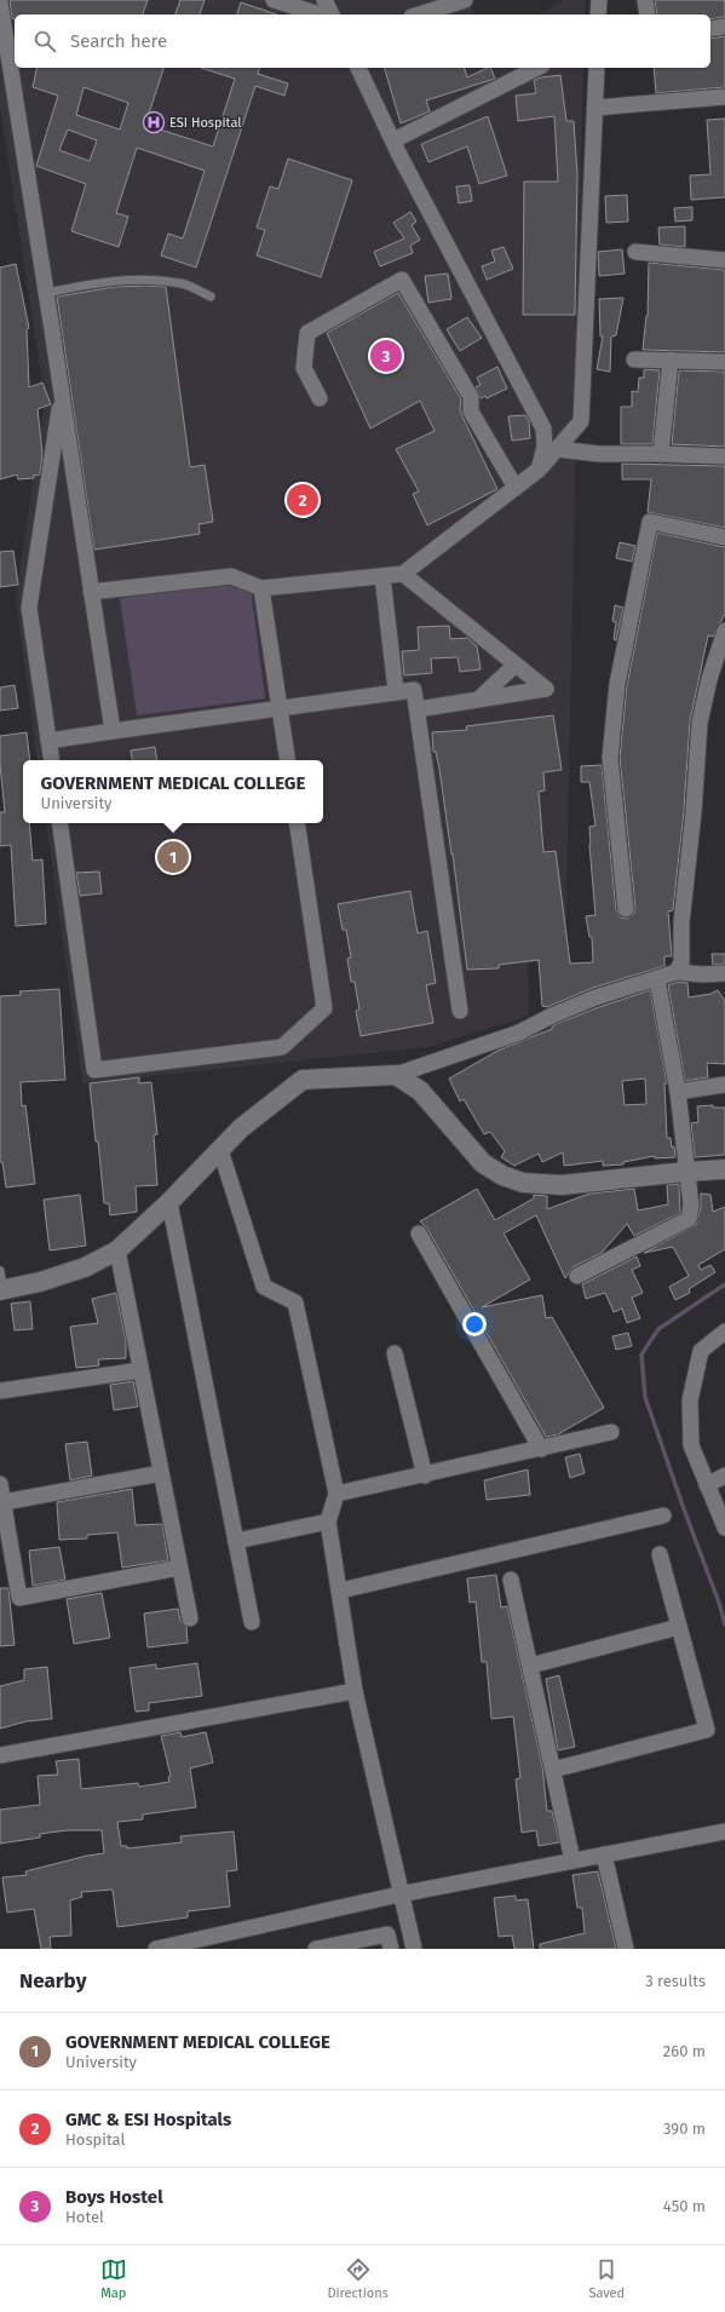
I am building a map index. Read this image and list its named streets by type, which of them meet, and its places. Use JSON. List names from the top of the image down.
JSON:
{
  "places": {
    "hospital": ["ESI Hospital"]
  },
  "page": {
    "search": "Search here",
    "pins": ["3", "2", "1"],
    "popup": ["GOVERNMENT MEDICAL COLLEGE", "University"],
    "heading": ["Nearby", "3 results"],
    "list": [
      {
        "mark": "1",
        "name": "GOVERNMENT MEDICAL COLLEGE",
        "note": "University",
        "value": "260 m"
      },
      {
        "mark": "2",
        "name": "GMC & ESI Hospitals",
        "note": "Hospital",
        "value": "390 m"
      },
      {
        "mark": "3",
        "name": "Boys Hostel",
        "note": "Hotel",
        "value": "450 m"
      }
    ],
    "nav": ["Map", "Directions", "Saved"]
  }
}
